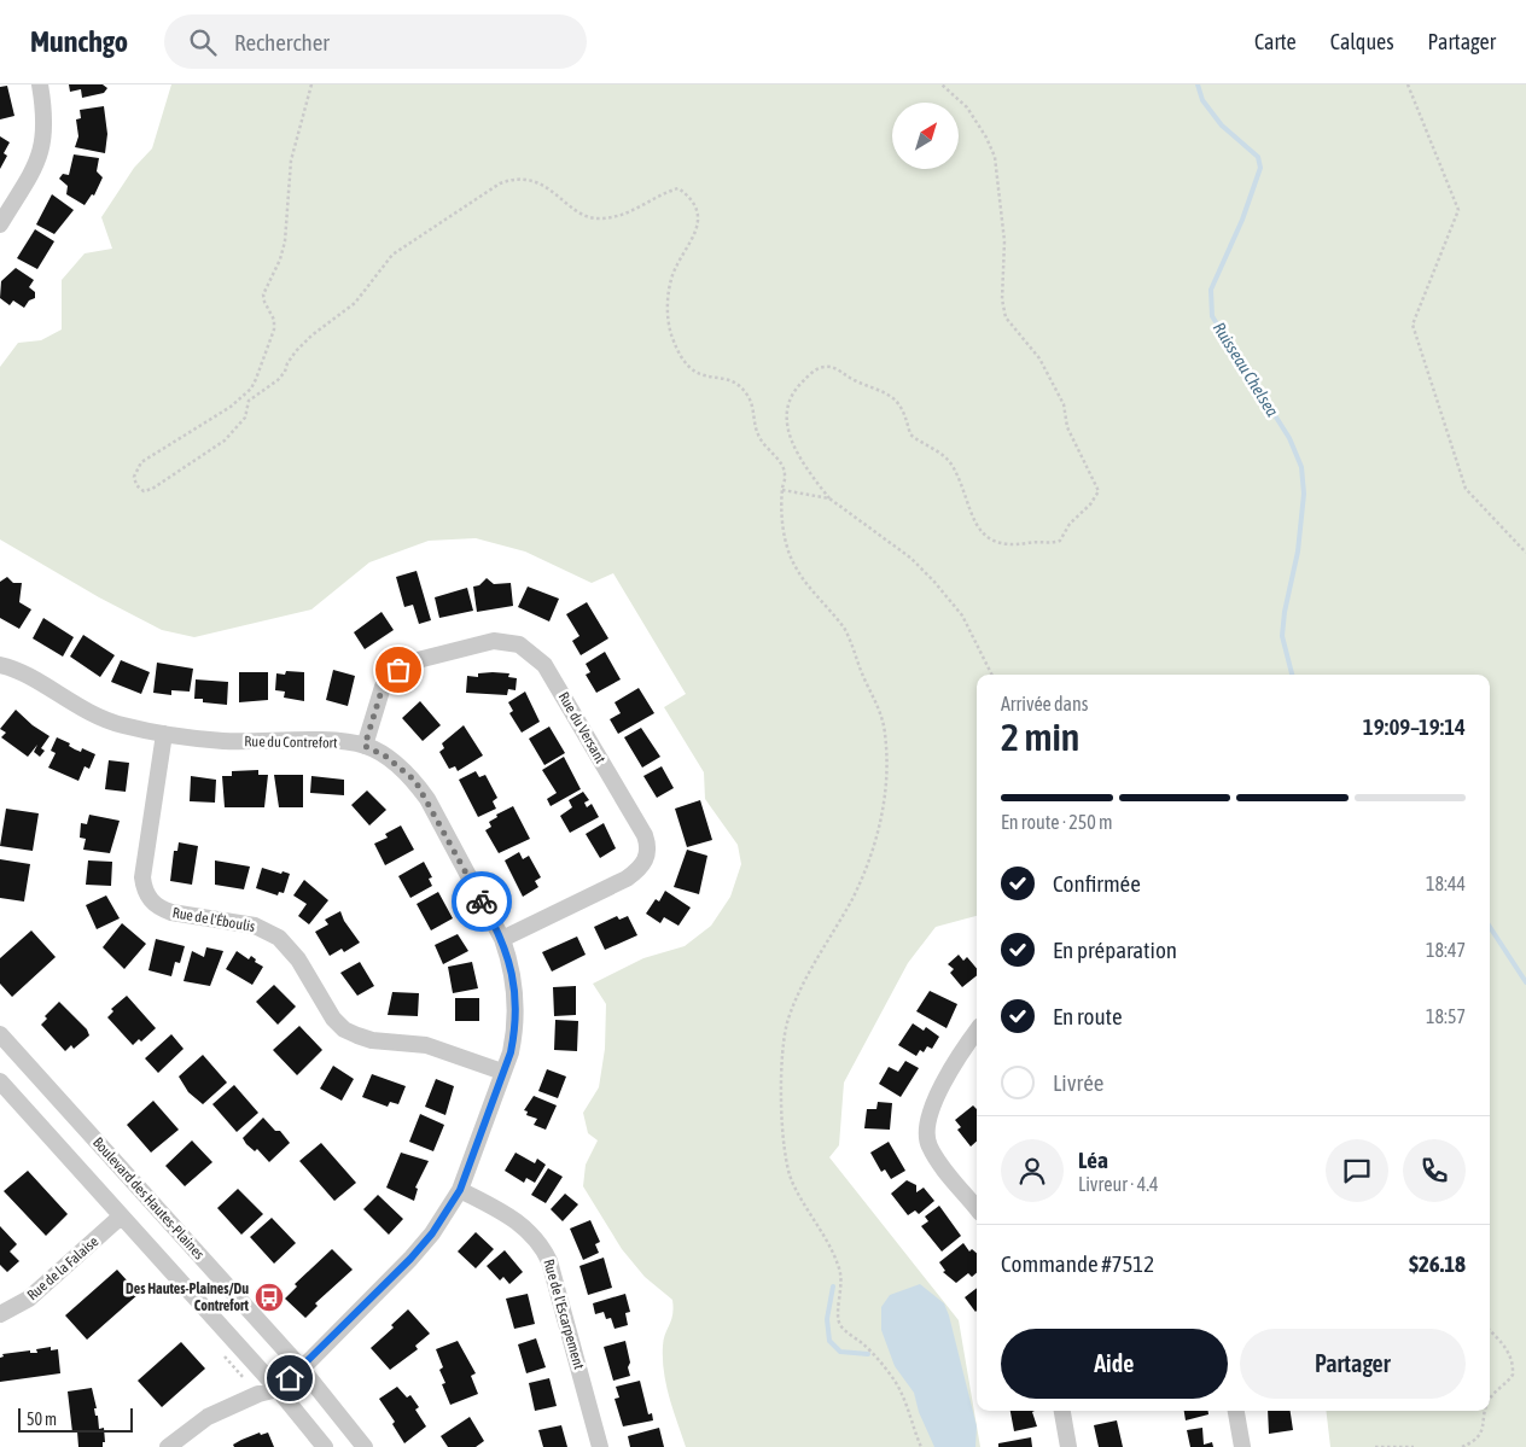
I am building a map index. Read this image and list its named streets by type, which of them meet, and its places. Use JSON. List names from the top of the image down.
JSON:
{
  "streets": {
    "street": [
      "Rue du Versant",
      "Rue du Contrefort",
      "Rue de l'Éboulis",
      "Boulevard des Hautes-Plaines",
      "Rue de la Falaise",
      "Rue de l'Escarpement"
    ]
  },
  "crossings": [
    ["Rue du Versant", "Rue du Contrefort"],
    ["Rue du Contrefort", "Rue de l'Éboulis"],
    ["Rue du Contrefort", "Boulevard des Hautes-Plaines"],
    ["Rue du Contrefort", "Rue de l'Escarpement"]
  ],
  "water": ["Ruisseau Chelsea"],
  "places": {
    "bus stop": ["Des Hautes-Plaines/Du Contrefort"]
  },
  "scale_bar": "50 m",
  "north": "top right",
  "page": {
    "header": "Munchgo",
    "search": "Rechercher",
    "nav": ["Carte", "Calques", "Partager"],
    "heading": ["2 min", "Arrivée dans", "19:09–19:14"],
    "panel": [
      "Léa",
      "Livreur · 4.4",
      "Commande #7512",
      "$26.18"
    ],
    "bar": "En route · 250 m",
    "list": [
      ["Confirmée", "18:44"],
      ["En préparation", "18:47"],
      ["En route", "18:57"],
      "Livrée"
    ],
    "buttons": ["Aide", "Partager"],
    "scale": "50 m"
  }
}
